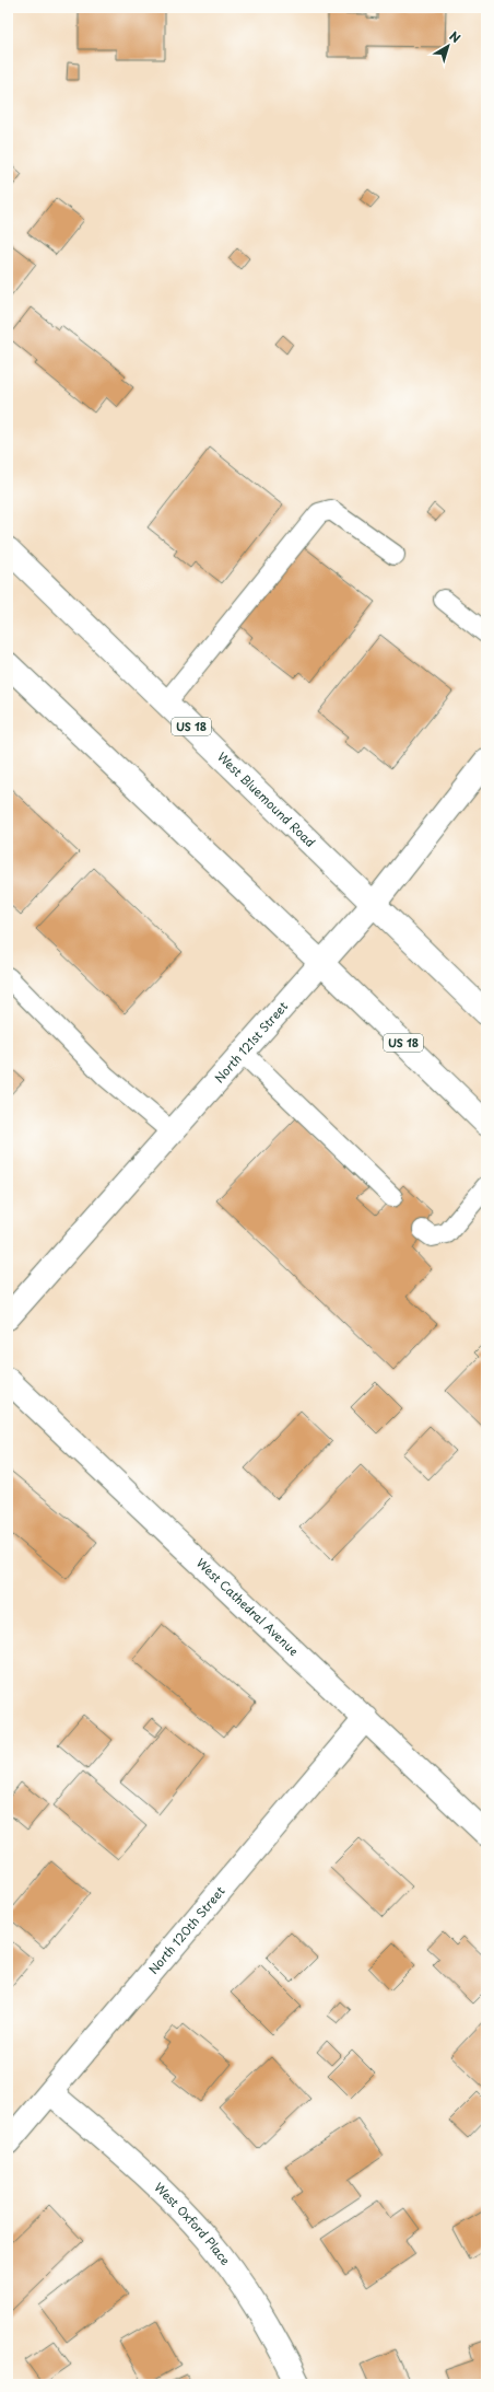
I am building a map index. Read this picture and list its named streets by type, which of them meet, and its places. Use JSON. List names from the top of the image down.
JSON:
{
  "streets": {
    "street": [
      "US 18",
      "West Bluemound Road",
      "North 121st Street",
      "West Cathedral Avenue",
      "North 120th Street",
      "West Oxford Place"
    ]
  },
  "crossings": [
    ["US 18", "North 121st Street"],
    ["West Bluemound Road", "North 121st Street"],
    ["West Cathedral Avenue", "North 120th Street"],
    ["North 120th Street", "West Oxford Place"]
  ],
  "north": "top right"
}
